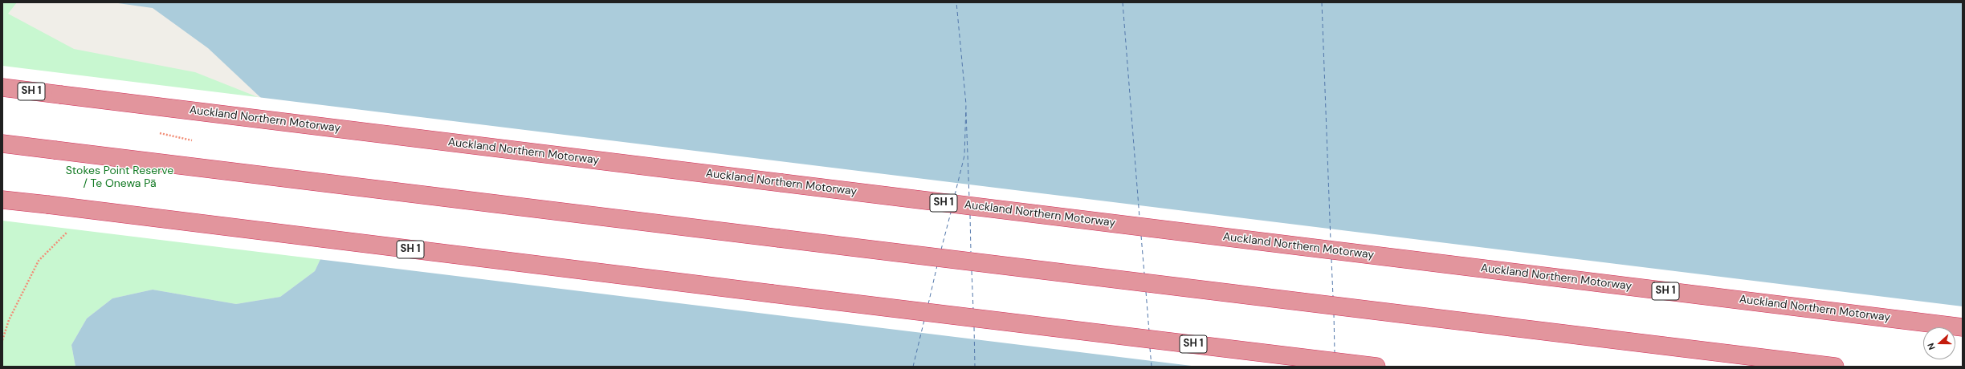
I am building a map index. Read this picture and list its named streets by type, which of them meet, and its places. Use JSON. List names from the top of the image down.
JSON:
{
  "streets": {
    "highway": ["SH 1", "Auckland Northern Motorway"]
  },
  "parks": ["Stokes Point Reserve / Te Onewa Pā"],
  "north": "left"
}
